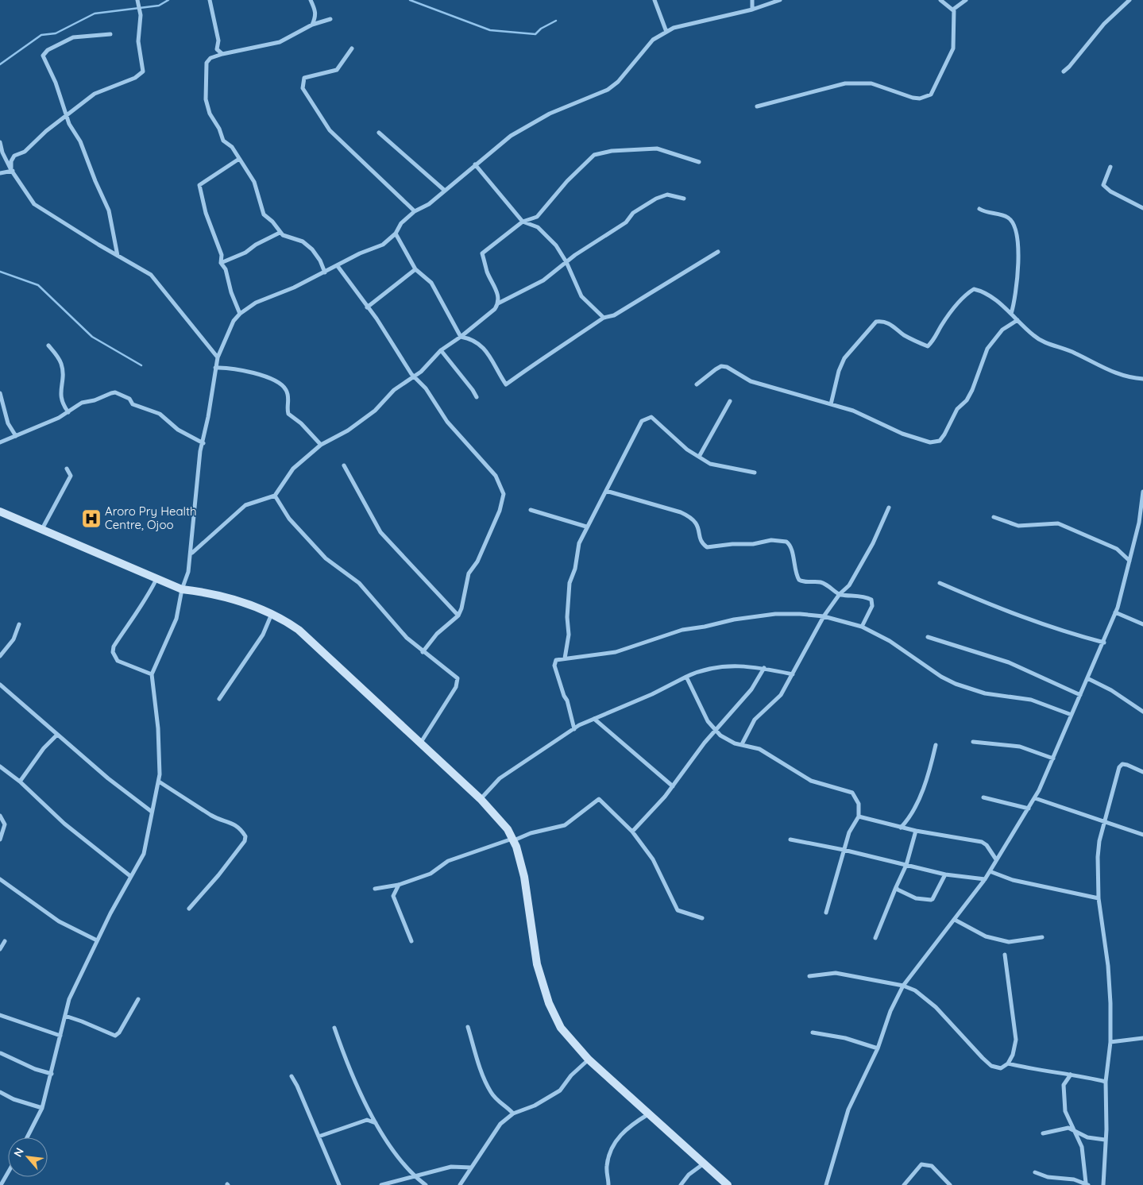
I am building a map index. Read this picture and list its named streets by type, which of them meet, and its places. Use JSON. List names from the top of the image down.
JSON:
{
  "places": {
    "hospital": ["Aroro Pry Health Centre, Ojoo"]
  },
  "north": "top left"
}
